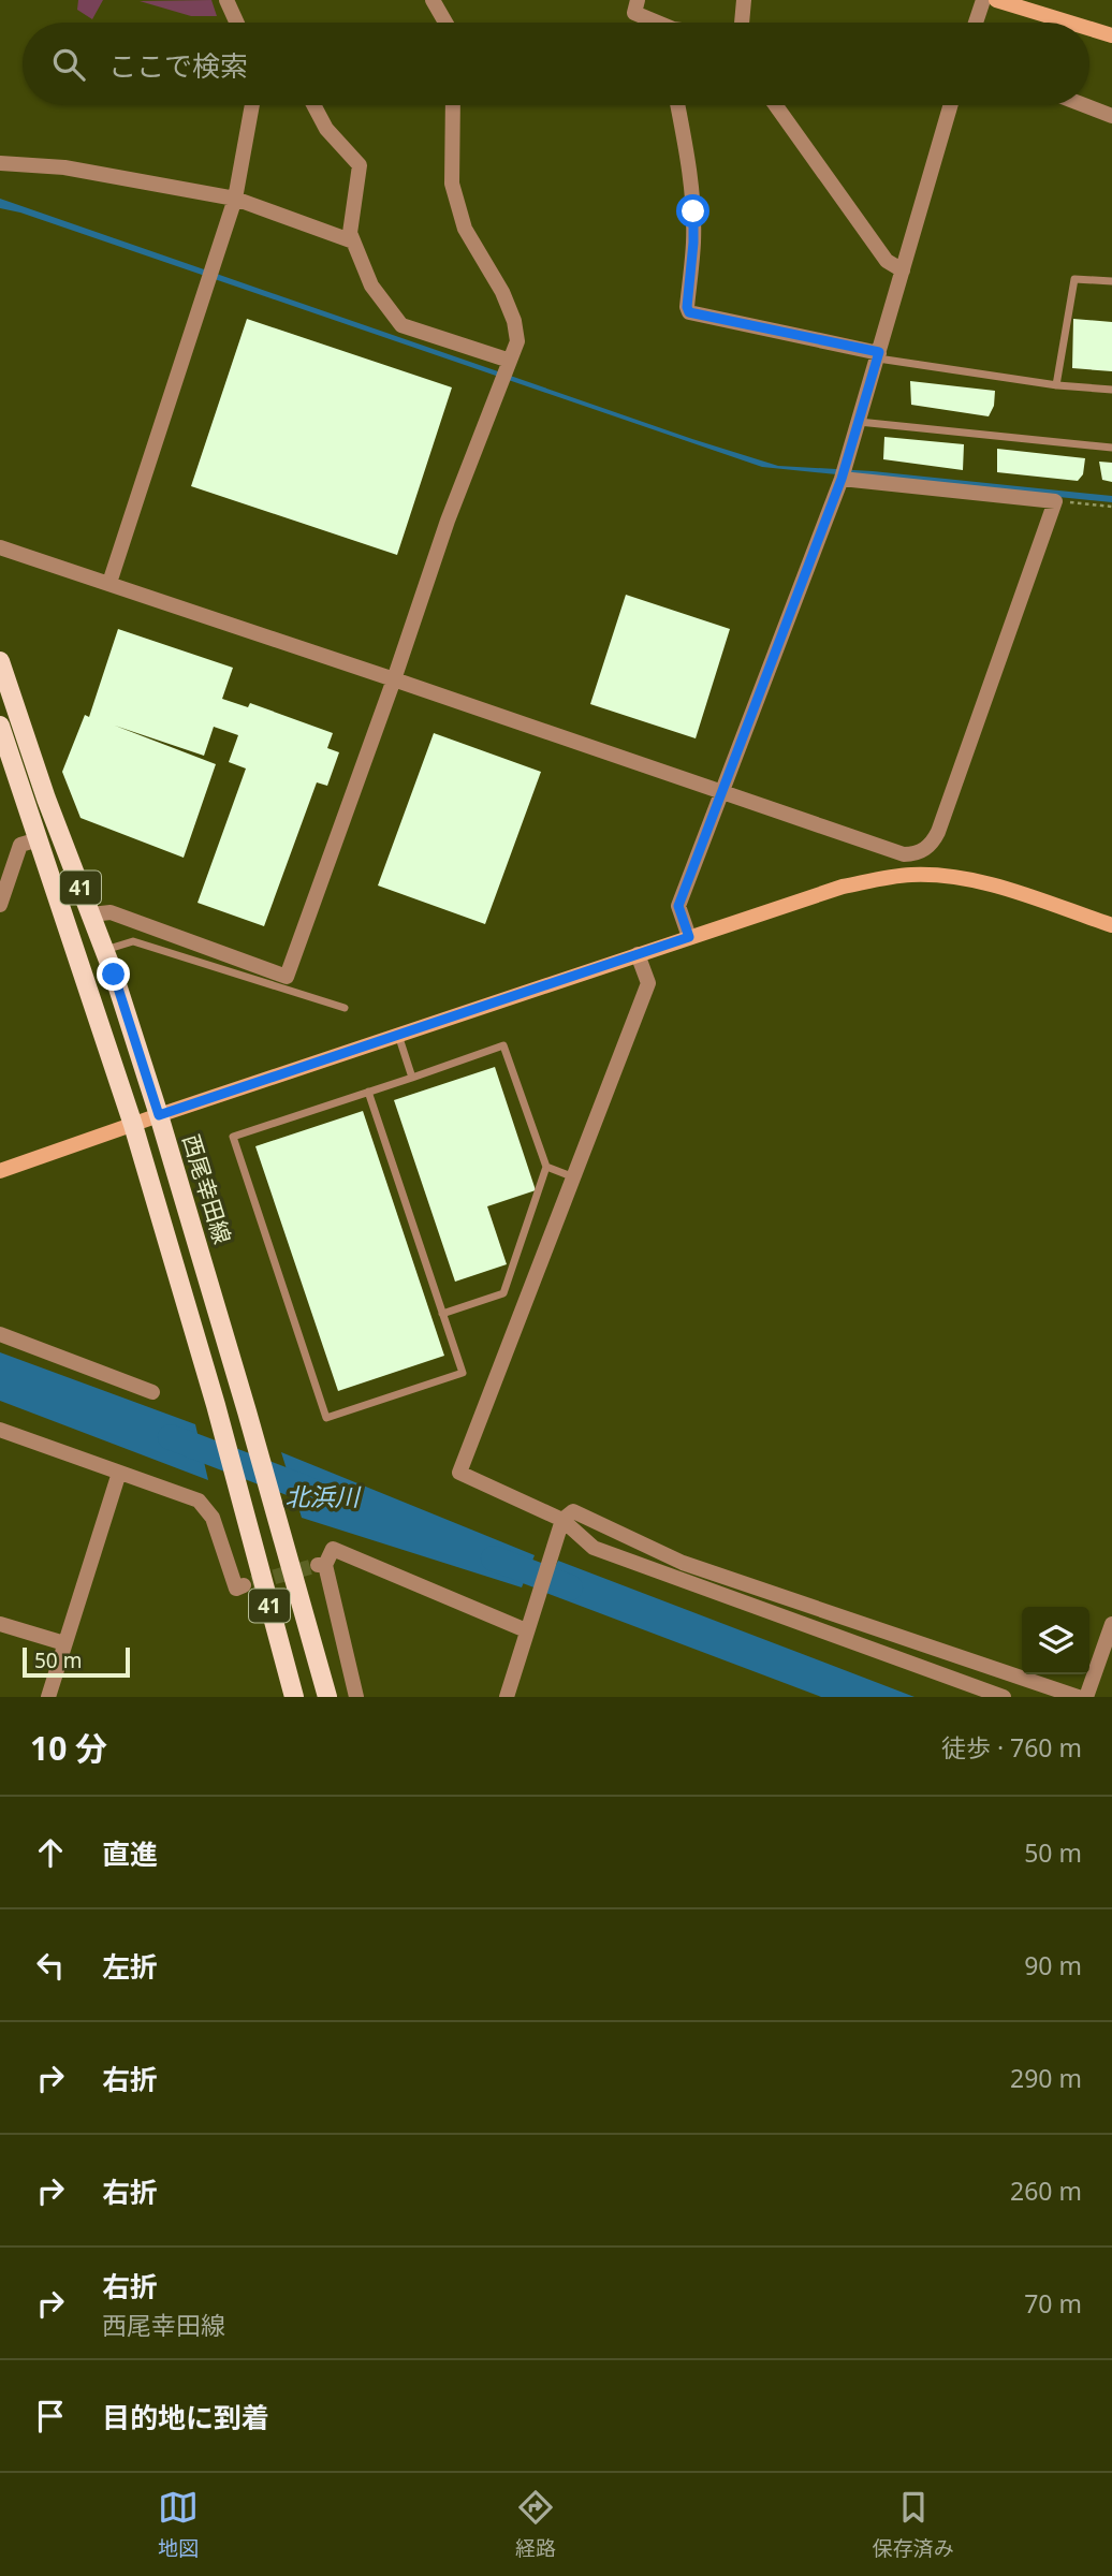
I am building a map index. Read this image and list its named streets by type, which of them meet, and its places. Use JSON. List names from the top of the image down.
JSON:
{
  "streets": {
    "main road": ["41", "西尾幸田線"]
  },
  "water": ["北浜川"],
  "scale_bar": "50 m",
  "page": {
    "search": "ここで検索",
    "scale": "50 m",
    "heading": ["10 分", "徒歩 · 760 m"],
    "list": [
      ["直進", "50 m"],
      ["左折", "90 m"],
      ["右折", "290 m"],
      ["右折", "260 m"],
      ["右折", "西尾幸田線", "70 m"],
      "目的地に到着"
    ],
    "nav": ["地図", "経路", "保存済み"]
  }
}
